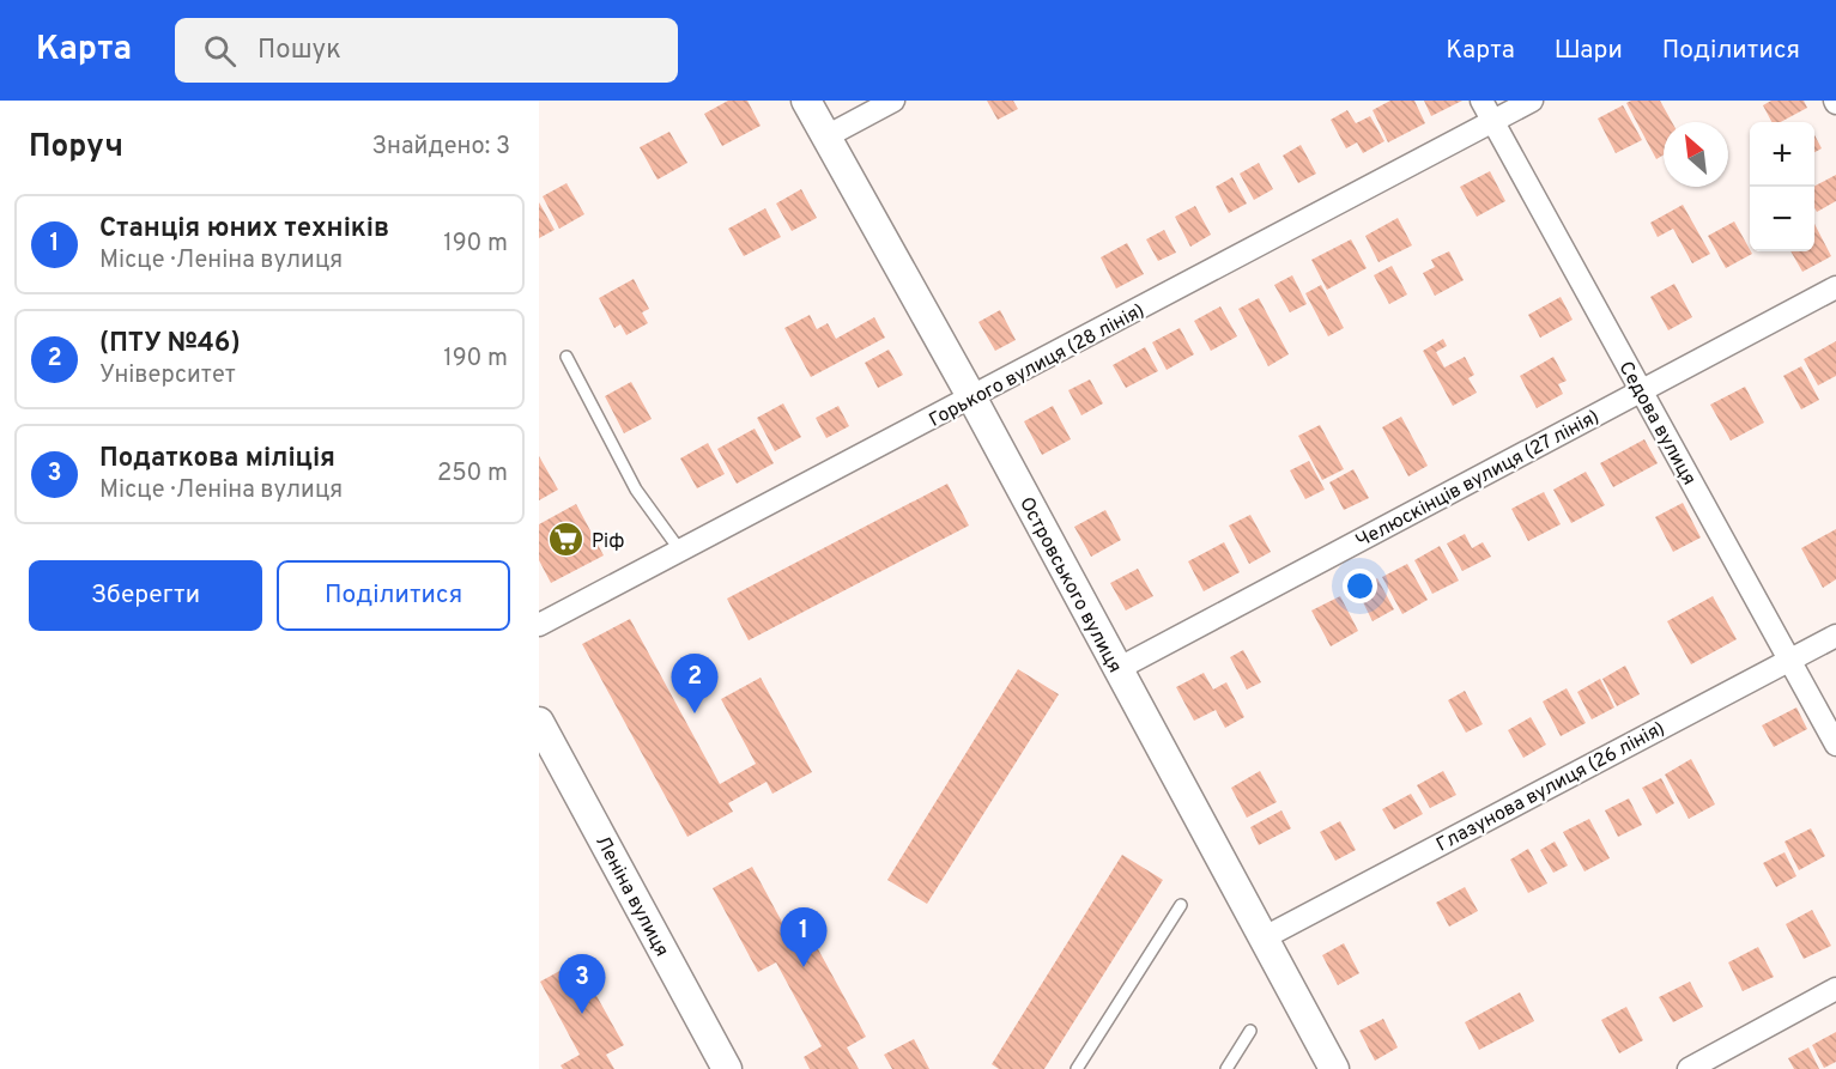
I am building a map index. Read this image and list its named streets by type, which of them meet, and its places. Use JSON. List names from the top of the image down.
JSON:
{
  "streets": {
    "street": [
      "Горького вулиця (28 лiнiя)",
      "Седова вулиця",
      "Челюскінців вулиця (27 лiнiя)",
      "Островського вулиця",
      "Глазунова вулиця (26 лiнiя)",
      "Леніна вулиця"
    ]
  },
  "crossings": [
    ["Горького вулиця (28 лiнiя)", "Седова вулиця"],
    ["Горького вулиця (28 лiнiя)", "Островського вулиця"],
    ["Седова вулиця", "Челюскінців вулиця (27 лiнiя)"],
    ["Седова вулиця", "Глазунова вулиця (26 лiнiя)"],
    ["Челюскінців вулиця (27 лiнiя)", "Островського вулиця"],
    ["Островського вулиця", "Глазунова вулиця (26 лiнiя)"]
  ],
  "places": {
    "supermarket": ["Ріф"]
  },
  "north": "top left",
  "page": {
    "header": "Карта",
    "search": "Пошук",
    "nav": ["Карта", "Шари", "Поділитися"],
    "heading": ["Поруч", "Знайдено: 3"],
    "map_buttons": ["+", "−"],
    "list": [
      {
        "mark": "1",
        "name": "Станція юних техніків",
        "note": "Місце · Леніна вулиця",
        "value": "190 m"
      },
      {
        "mark": "2",
        "name": "(ПТУ №46)",
        "note": "Університет",
        "value": "190 m"
      },
      {
        "mark": "3",
        "name": "Податкова міліція",
        "note": "Місце · Леніна вулиця",
        "value": "250 m"
      }
    ],
    "buttons": ["Зберегти", "Поділитися"],
    "pins": ["2", "1", "3"]
  }
}
